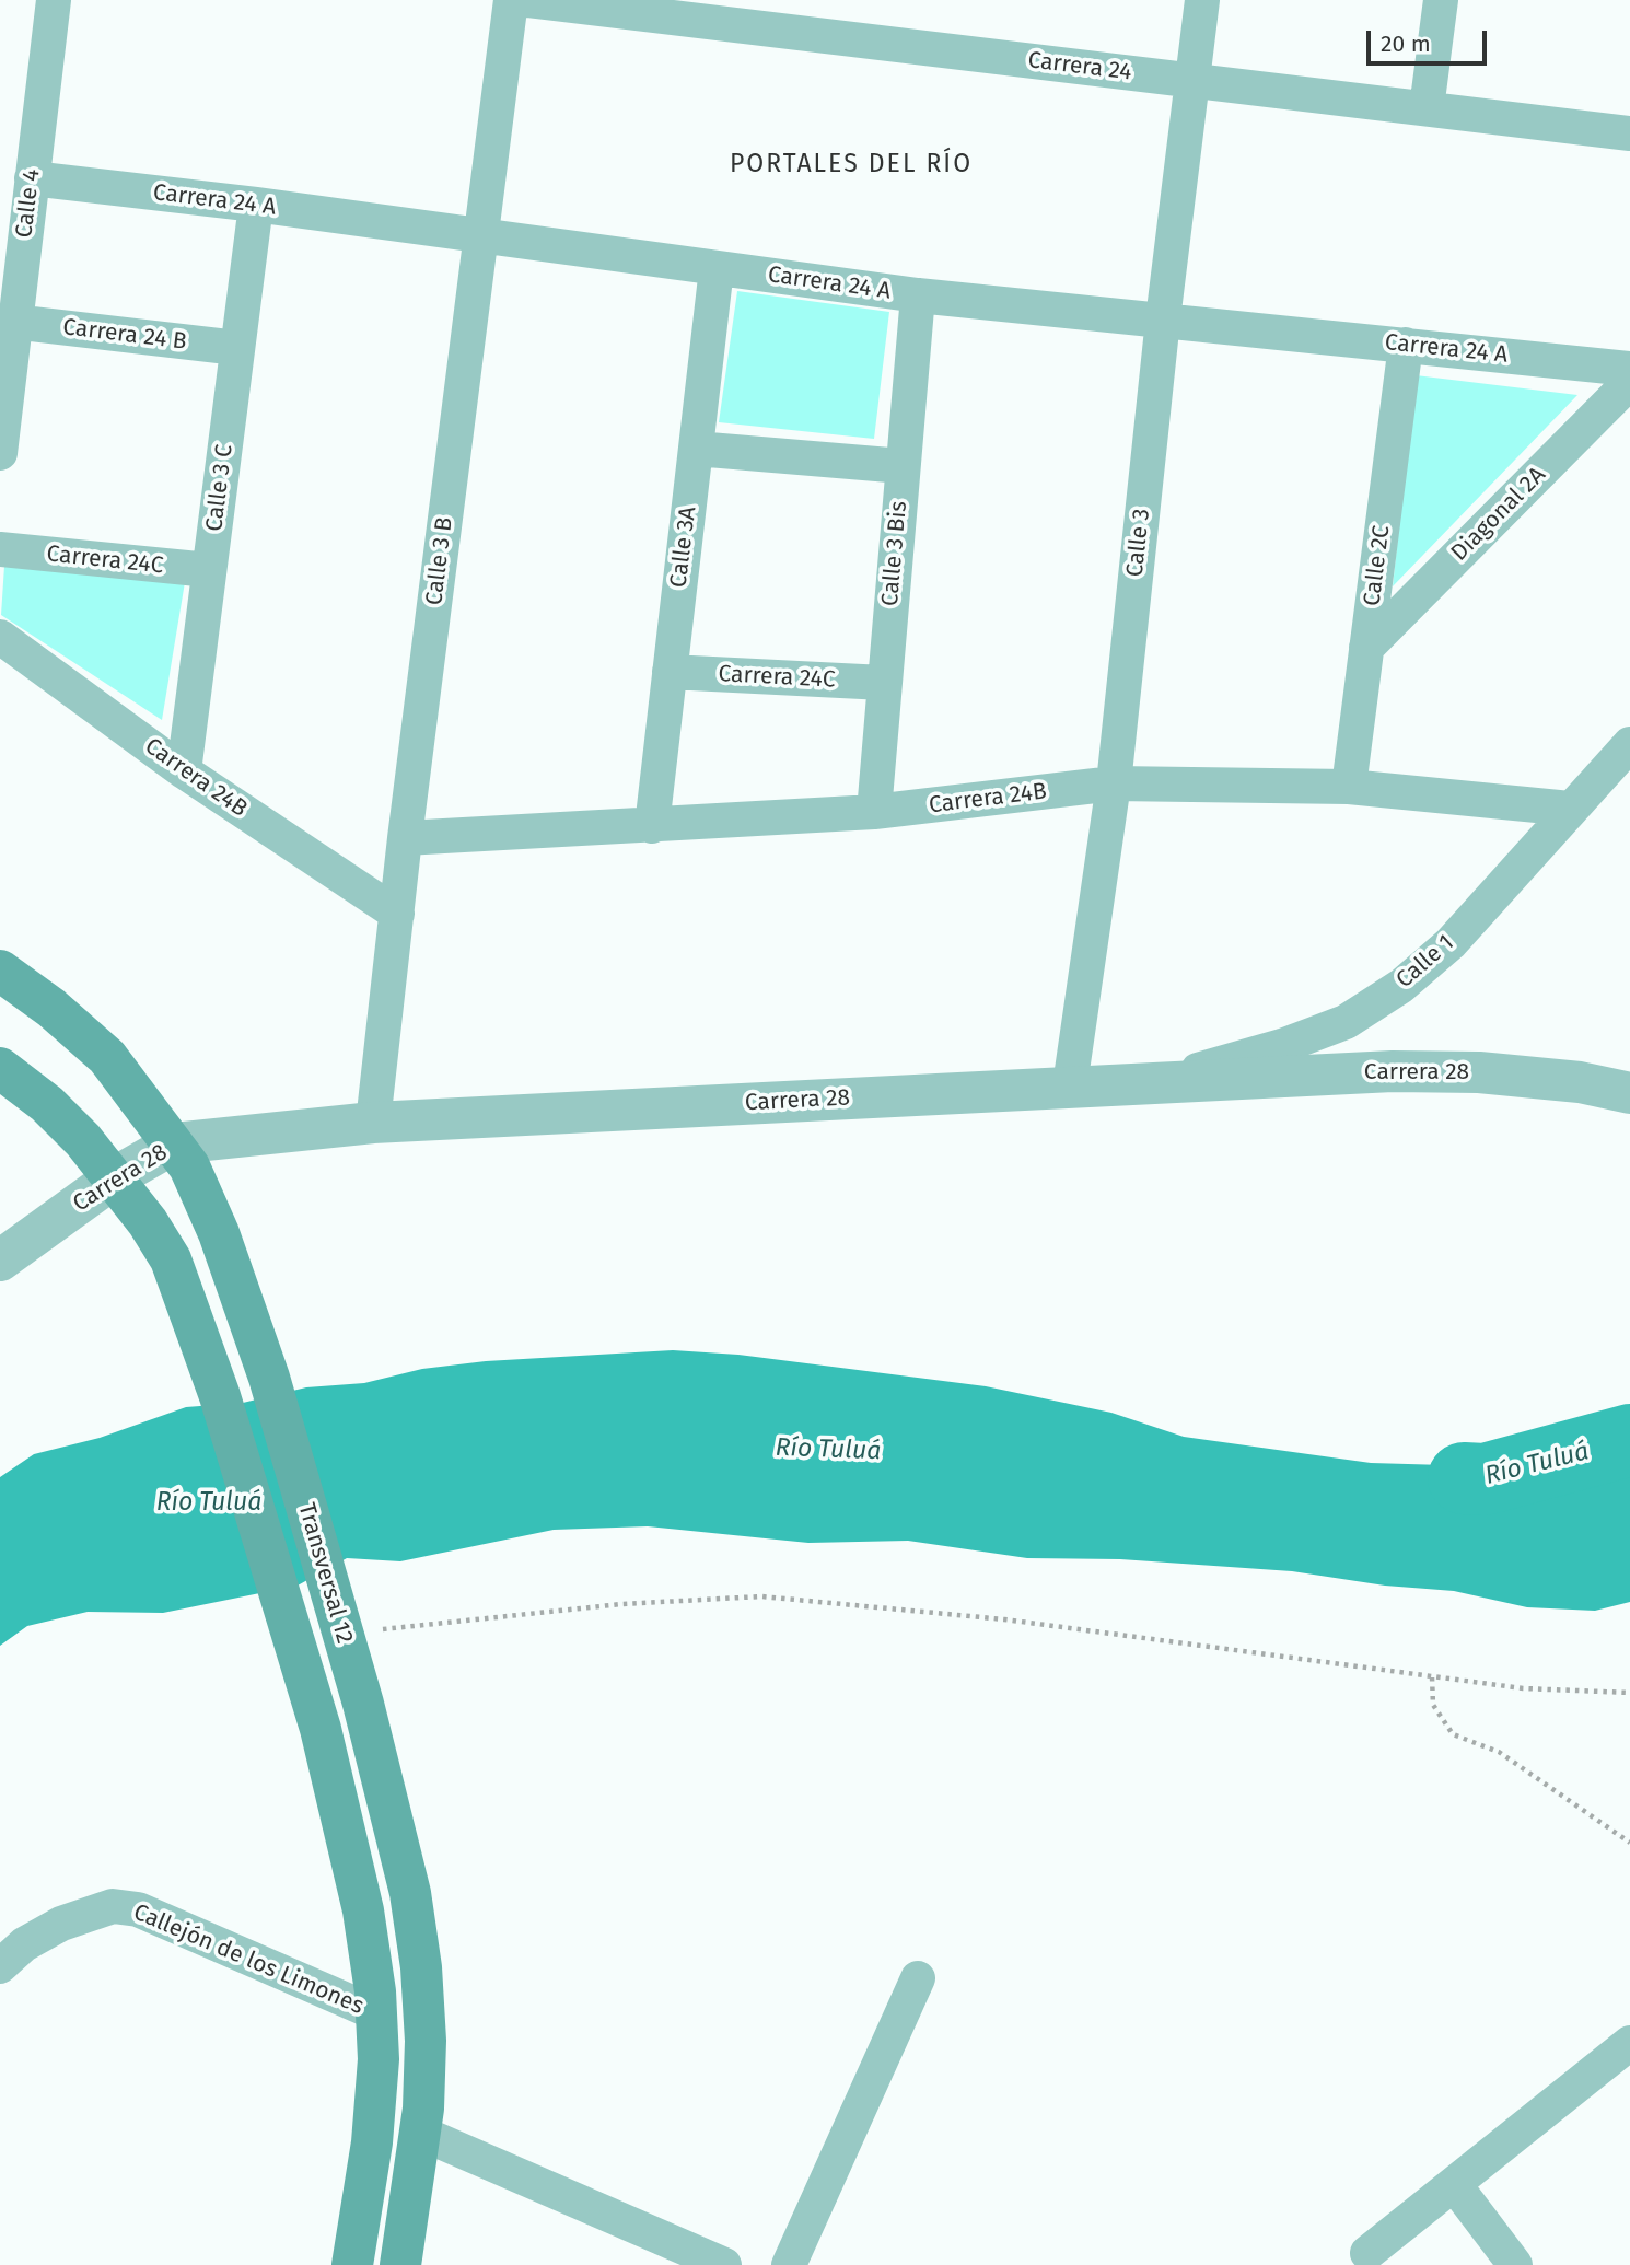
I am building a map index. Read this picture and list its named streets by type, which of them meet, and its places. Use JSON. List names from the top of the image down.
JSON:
{
  "streets": {
    "main road": ["Transversal 12"],
    "street": [
      "Carrera 24",
      "Carrera 24 A",
      "Calle 4",
      "Carrera 24 B",
      "Calle 3 C",
      "Diagonal 2A",
      "Calle 3",
      "Calle 3A",
      "Calle 3 Bis",
      "Carrera 24C",
      "Calle 3 B",
      "Calle 2C",
      "Carrera 24B",
      "Calle 1",
      "Carrera 28",
      "Callejón de los Limones"
    ]
  },
  "crossings": [
    ["Carrera 24", "Calle 3"],
    ["Carrera 24 A", "Calle 4"],
    ["Carrera 24 A", "Calle 3 C"],
    ["Carrera 24 A", "Calle 3"],
    ["Carrera 24 A", "Calle 3A"],
    ["Carrera 24 A", "Calle 3 Bis"],
    ["Carrera 24 A", "Calle 3 B"],
    ["Carrera 24 A", "Calle 2C"],
    ["Calle 4", "Carrera 24 B"],
    ["Carrera 24 B", "Calle 3 C"],
    ["Calle 3 C", "Carrera 24C"],
    ["Calle 3 C", "Carrera 24B"],
    ["Diagonal 2A", "Calle 2C"],
    ["Calle 3", "Carrera 24B"],
    ["Calle 3", "Carrera 28"],
    ["Calle 3A", "Carrera 24C"],
    ["Calle 3A", "Carrera 24B"],
    ["Calle 3 Bis", "Carrera 24C"],
    ["Calle 3 Bis", "Carrera 24B"],
    ["Calle 3 B", "Carrera 24B"],
    ["Calle 3 B", "Carrera 28"],
    ["Calle 2C", "Carrera 24B"],
    ["Carrera 24B", "Calle 1"],
    ["Calle 1", "Carrera 28"],
    ["Carrera 28", "Transversal 12"]
  ],
  "districts": ["PORTALES DEL RÍO"],
  "water": ["Río Tuluá"],
  "scale_bar": "20 m"
}
